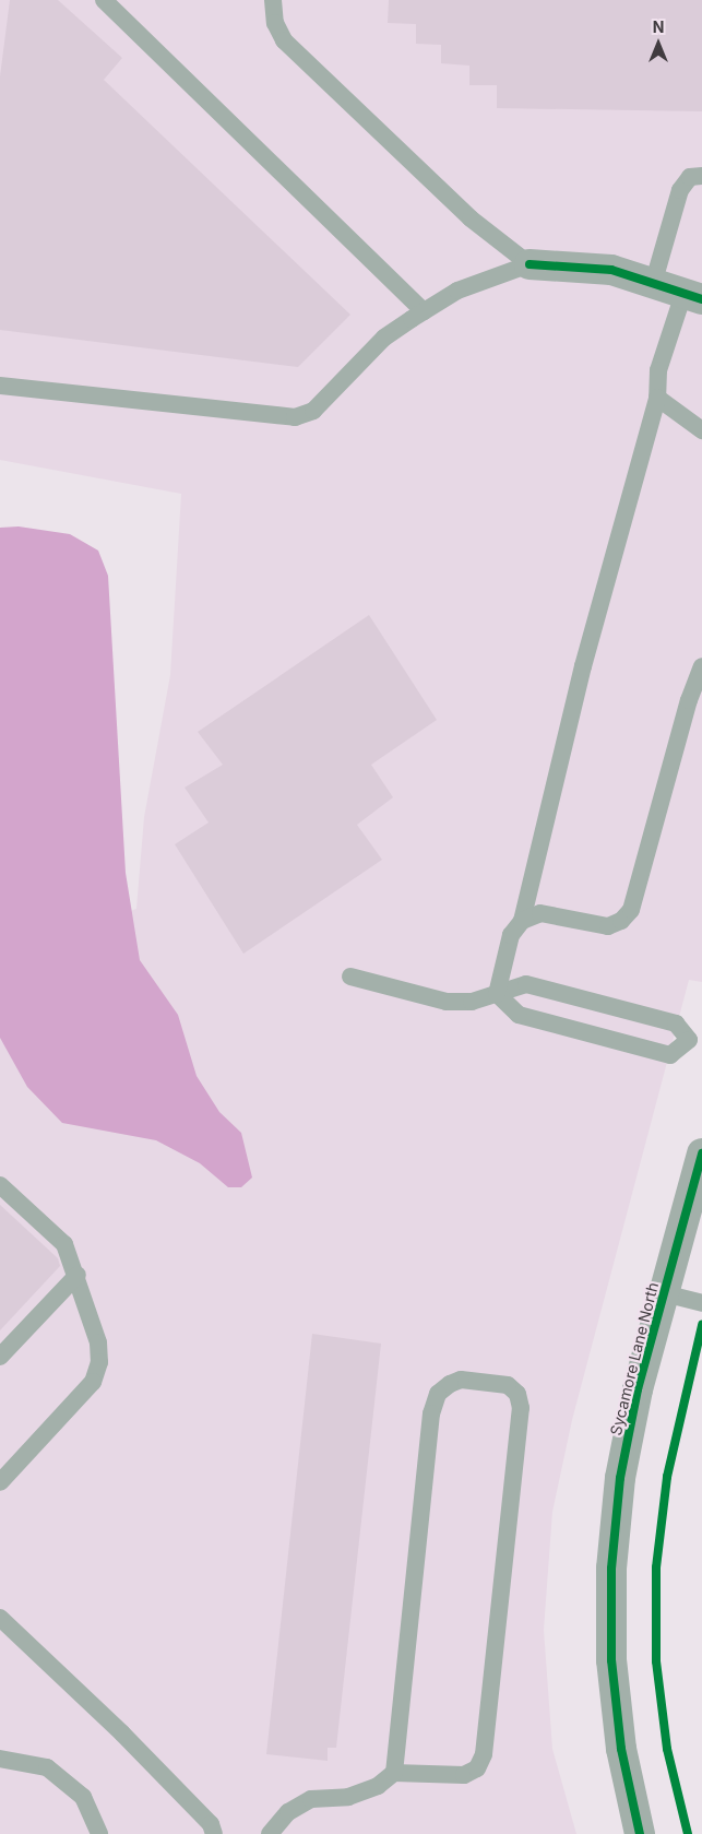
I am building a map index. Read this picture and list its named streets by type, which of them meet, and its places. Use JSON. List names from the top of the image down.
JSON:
{
  "streets": {
    "street": ["Sycamore Lane North"]
  },
  "north": "top"
}
